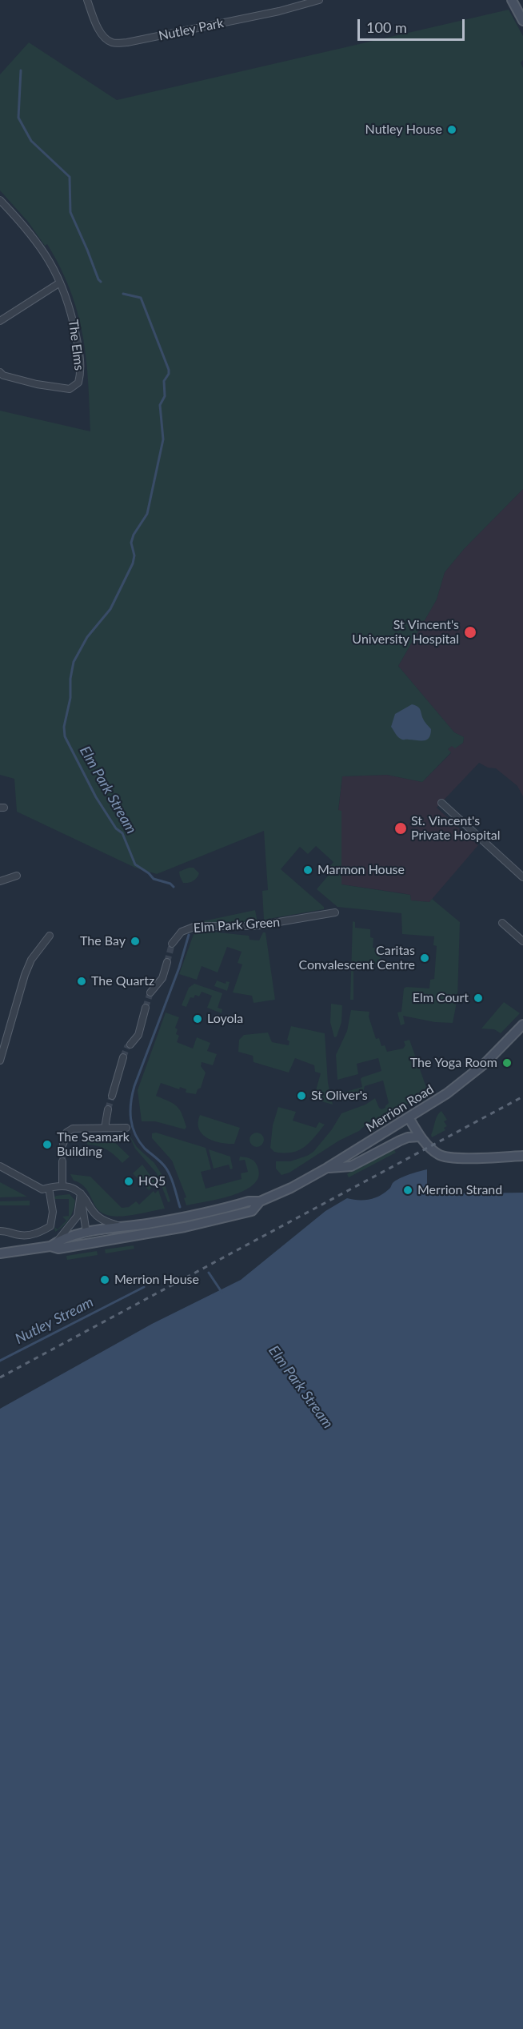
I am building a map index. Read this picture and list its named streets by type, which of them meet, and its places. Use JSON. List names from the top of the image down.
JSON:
{
  "streets": {
    "main road": ["Merrion Road"],
    "street": ["Nutley Park", "The Elms", "Elm Park Green"]
  },
  "water": ["Elm Park Stream", "Nutley Stream"],
  "places": [
    "Nutley House",
    "St Vincent's University Hospital",
    "St. Vincent's Private Hospital",
    "Marmon House",
    "The Bay",
    "Caritas Convalescent Centre",
    "The Quartz",
    "Elm Court",
    "Loyola",
    "The Yoga Room",
    "St Oliver's",
    "The Seamark Building",
    "HQ5",
    "Merrion Strand",
    "Merrion House"
  ],
  "scale_bar": "100 m"
}
